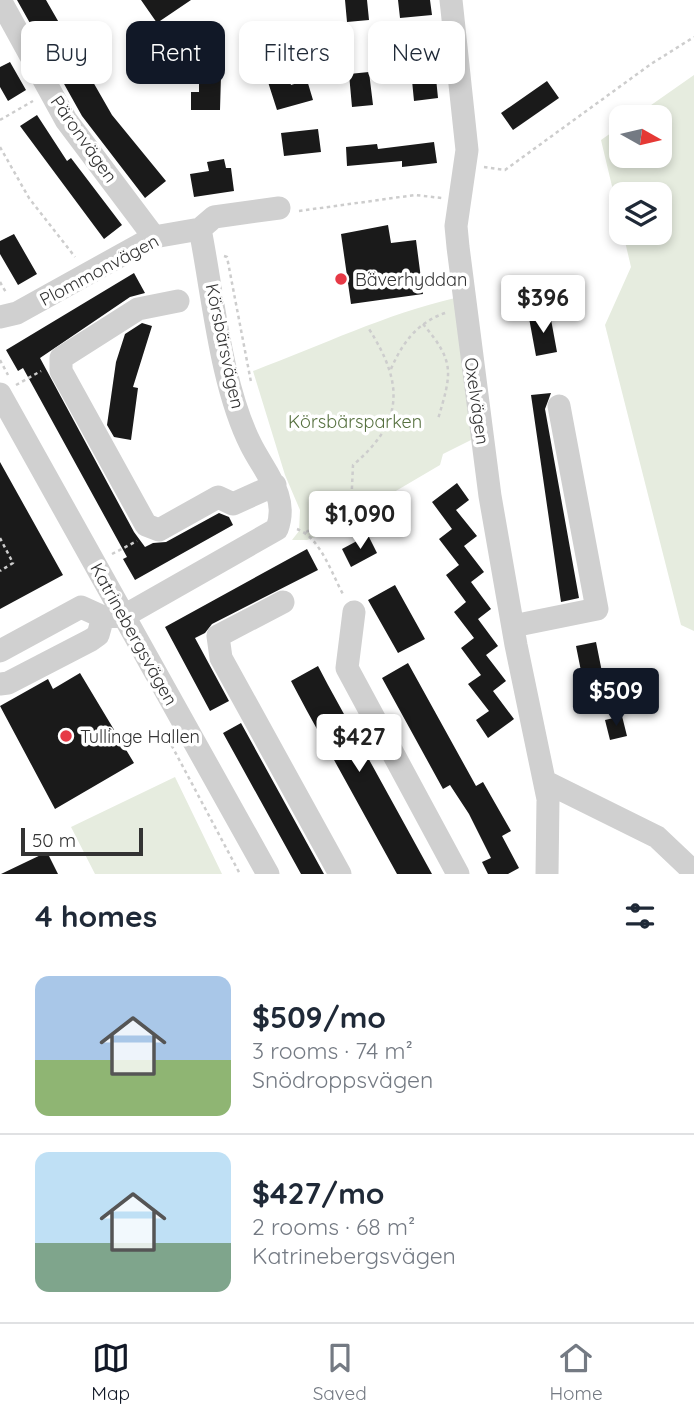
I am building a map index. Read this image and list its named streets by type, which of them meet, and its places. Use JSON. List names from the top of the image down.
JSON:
{
  "streets": {
    "street": [
      "Päronvägen",
      "Plommonvägen",
      "Körsbärsvägen",
      "Oxelvägen",
      "Katrinebergsvägen"
    ]
  },
  "crossings": [
    ["Päronvägen", "Plommonvägen"],
    ["Plommonvägen", "Körsbärsvägen"],
    ["Körsbärsvägen", "Katrinebergsvägen"]
  ],
  "parks": ["Körsbärsparken"],
  "places": ["Bäverhyddan", "Tullinge Hallen"],
  "scale_bar": "50 m",
  "north": "right",
  "page": {
    "chip": [
      "Buy",
      "Rent",
      "Filters",
      "New"
    ],
    "price": [
      "$396",
      "$1,090",
      "$509",
      "$427"
    ],
    "scale": "50 m",
    "heading": "4 homes",
    "list": [
      {
        "name": "$509/mo",
        "note": "3 rooms · 74 m² · Snödroppsvägen"
      },
      {
        "name": "$427/mo",
        "note": "2 rooms · 68 m² · Katrinebergsvägen"
      }
    ],
    "tabs": ["Map", "Saved", "Home"]
  }
}
